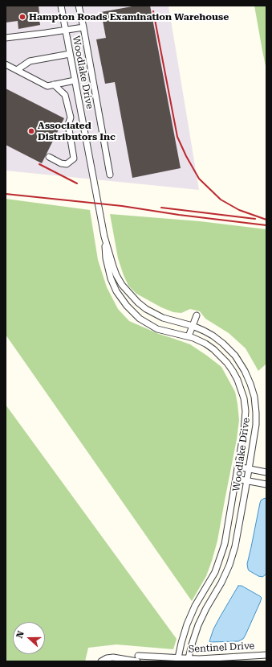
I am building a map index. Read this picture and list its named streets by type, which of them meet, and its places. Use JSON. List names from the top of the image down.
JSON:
{
  "streets": {
    "street": ["Woodlake Drive", "Sentinel Drive"]
  },
  "crossings": [
    ["Woodlake Drive", "Sentinel Drive"]
  ],
  "places": ["Hampton Roads Examination Warehouse", "Associated Distributors Inc"],
  "north": "left"
}
